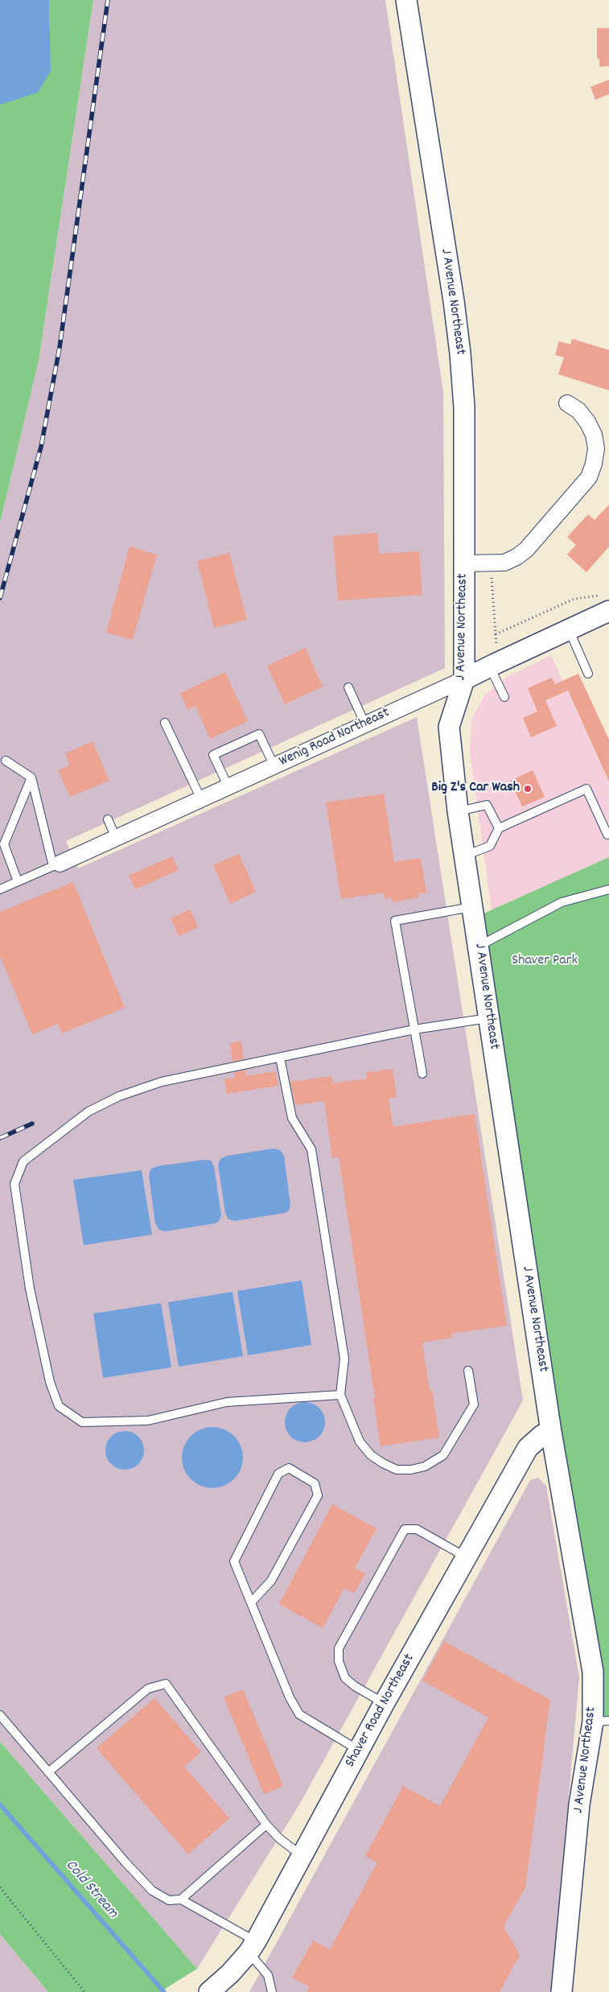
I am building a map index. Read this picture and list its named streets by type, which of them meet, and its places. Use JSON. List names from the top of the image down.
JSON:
{
  "streets": {
    "street": ["J Avenue Northeast", "Wenig Road Northeast", "Shaver Road Northeast"]
  },
  "crossings": [
    ["J Avenue Northeast", "Wenig Road Northeast"],
    ["J Avenue Northeast", "Shaver Road Northeast"]
  ],
  "water": ["Cold Stream"],
  "parks": ["Shaver Park"],
  "places": ["Big Z's Car Wash"]
}
